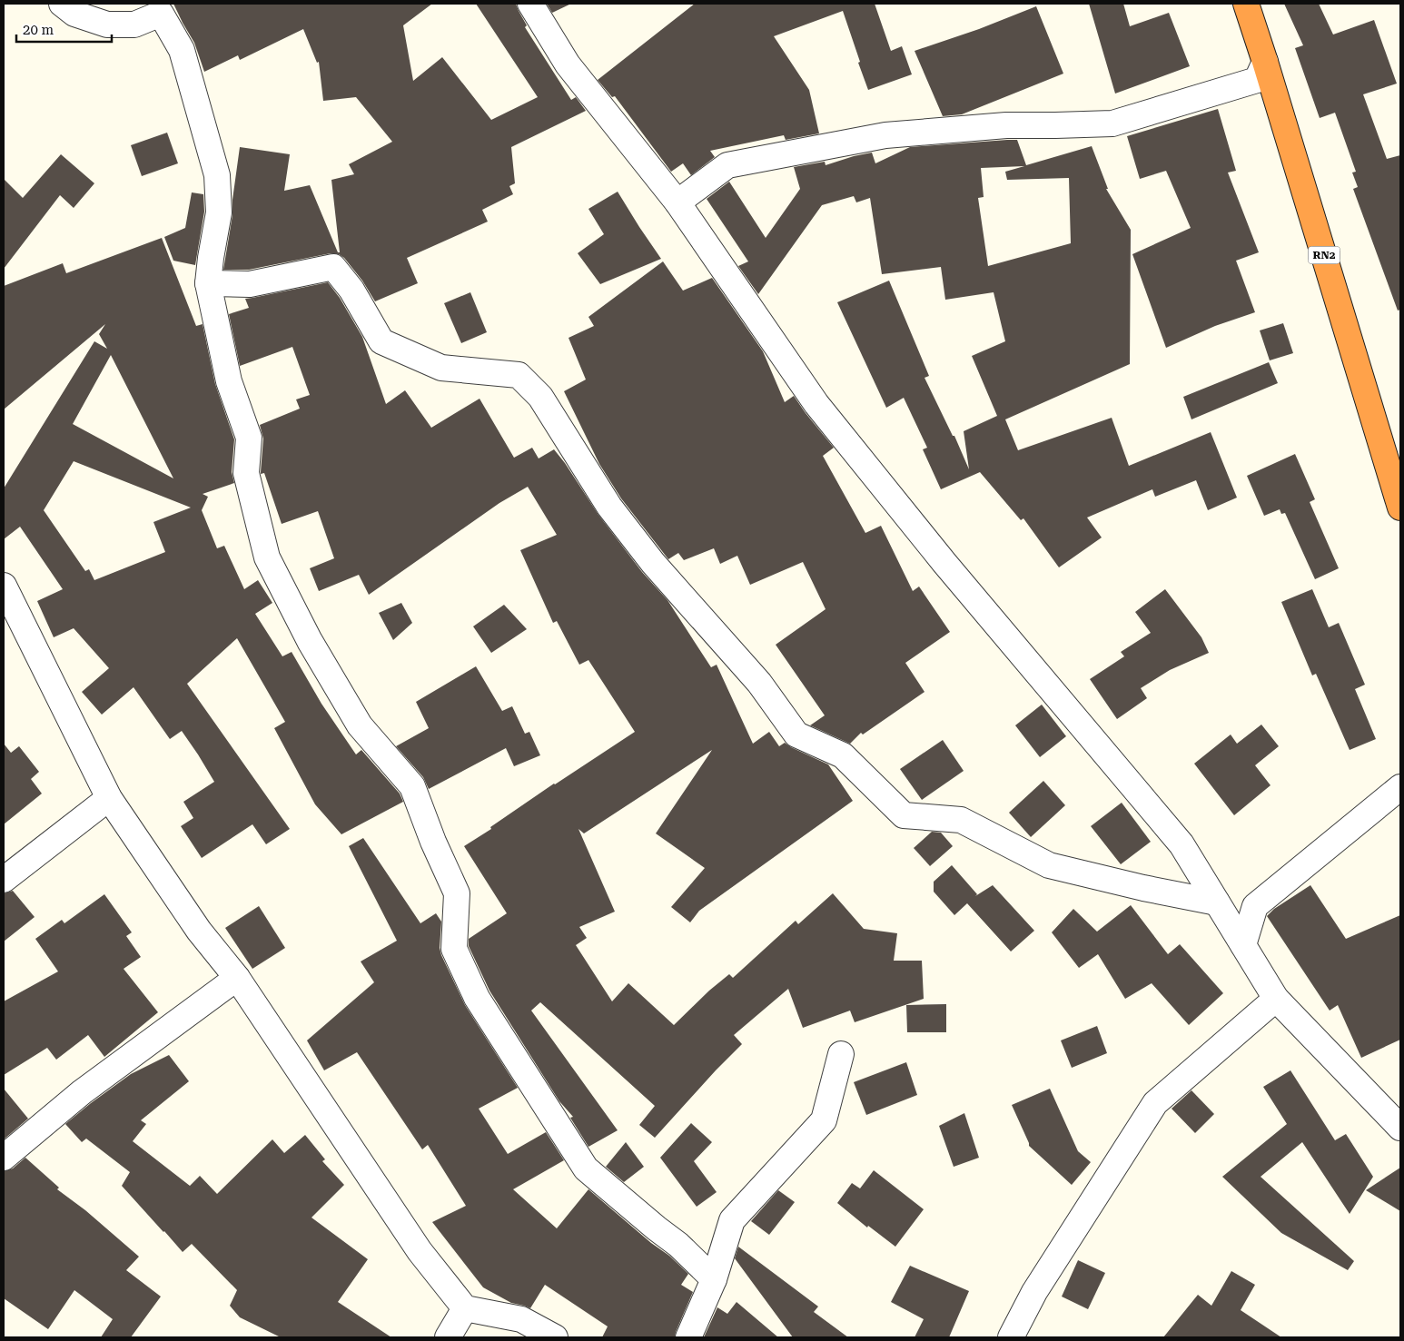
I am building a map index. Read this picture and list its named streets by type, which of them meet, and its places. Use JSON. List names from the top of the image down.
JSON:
{
  "streets": {
    "highway": ["RN2"]
  },
  "scale_bar": "20 m"
}
